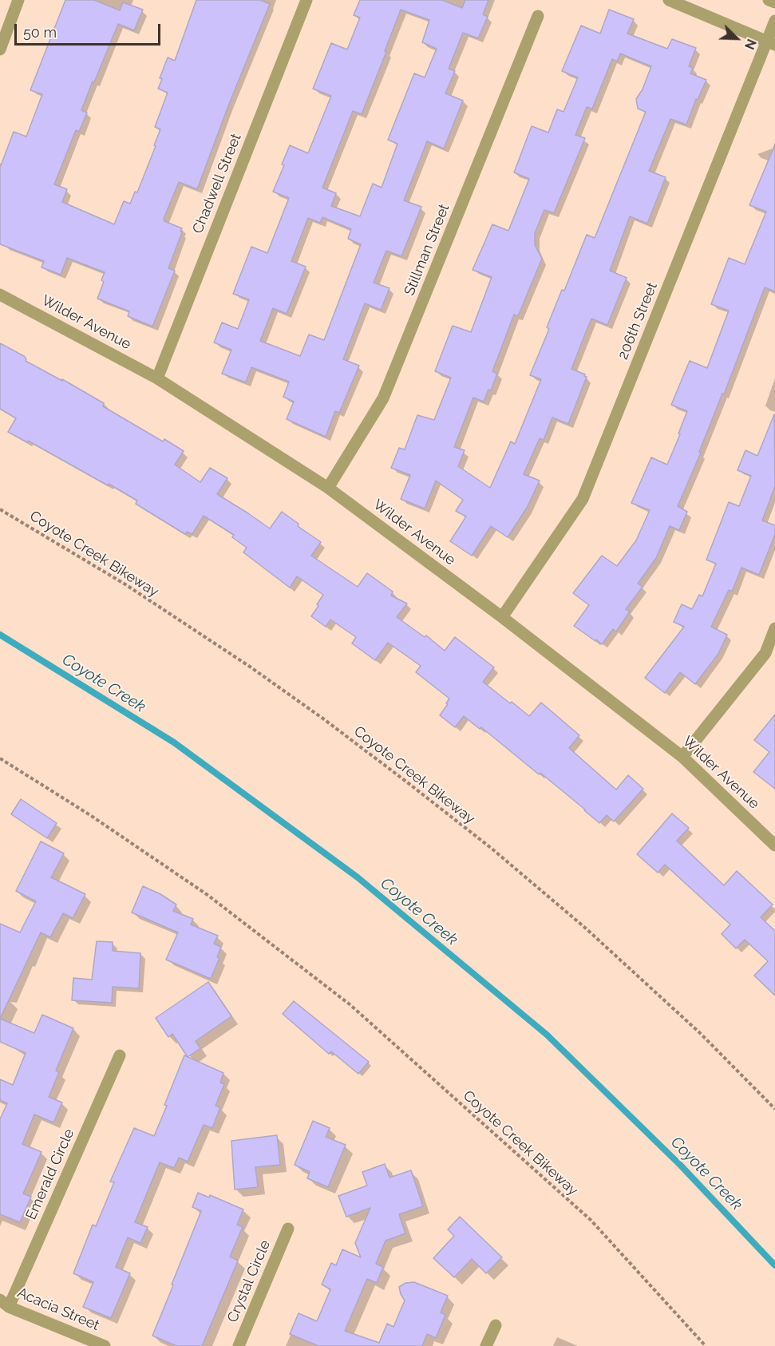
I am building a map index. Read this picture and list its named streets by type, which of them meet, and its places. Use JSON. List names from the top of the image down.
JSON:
{
  "streets": {
    "street": [
      "Chadwell Street",
      "Stillman Street",
      "206th Street",
      "Wilder Avenue",
      "Emerald Circle",
      "Crystal Circle",
      "Acacia Street"
    ],
    "path": ["Coyote Creek Bikeway"]
  },
  "crossings": [
    ["Chadwell Street", "Wilder Avenue"],
    ["Stillman Street", "Wilder Avenue"],
    ["206th Street", "Wilder Avenue"],
    ["Emerald Circle", "Acacia Street"]
  ],
  "water": ["Coyote Creek"],
  "scale_bar": "50 m",
  "north": "bottom right"
}
